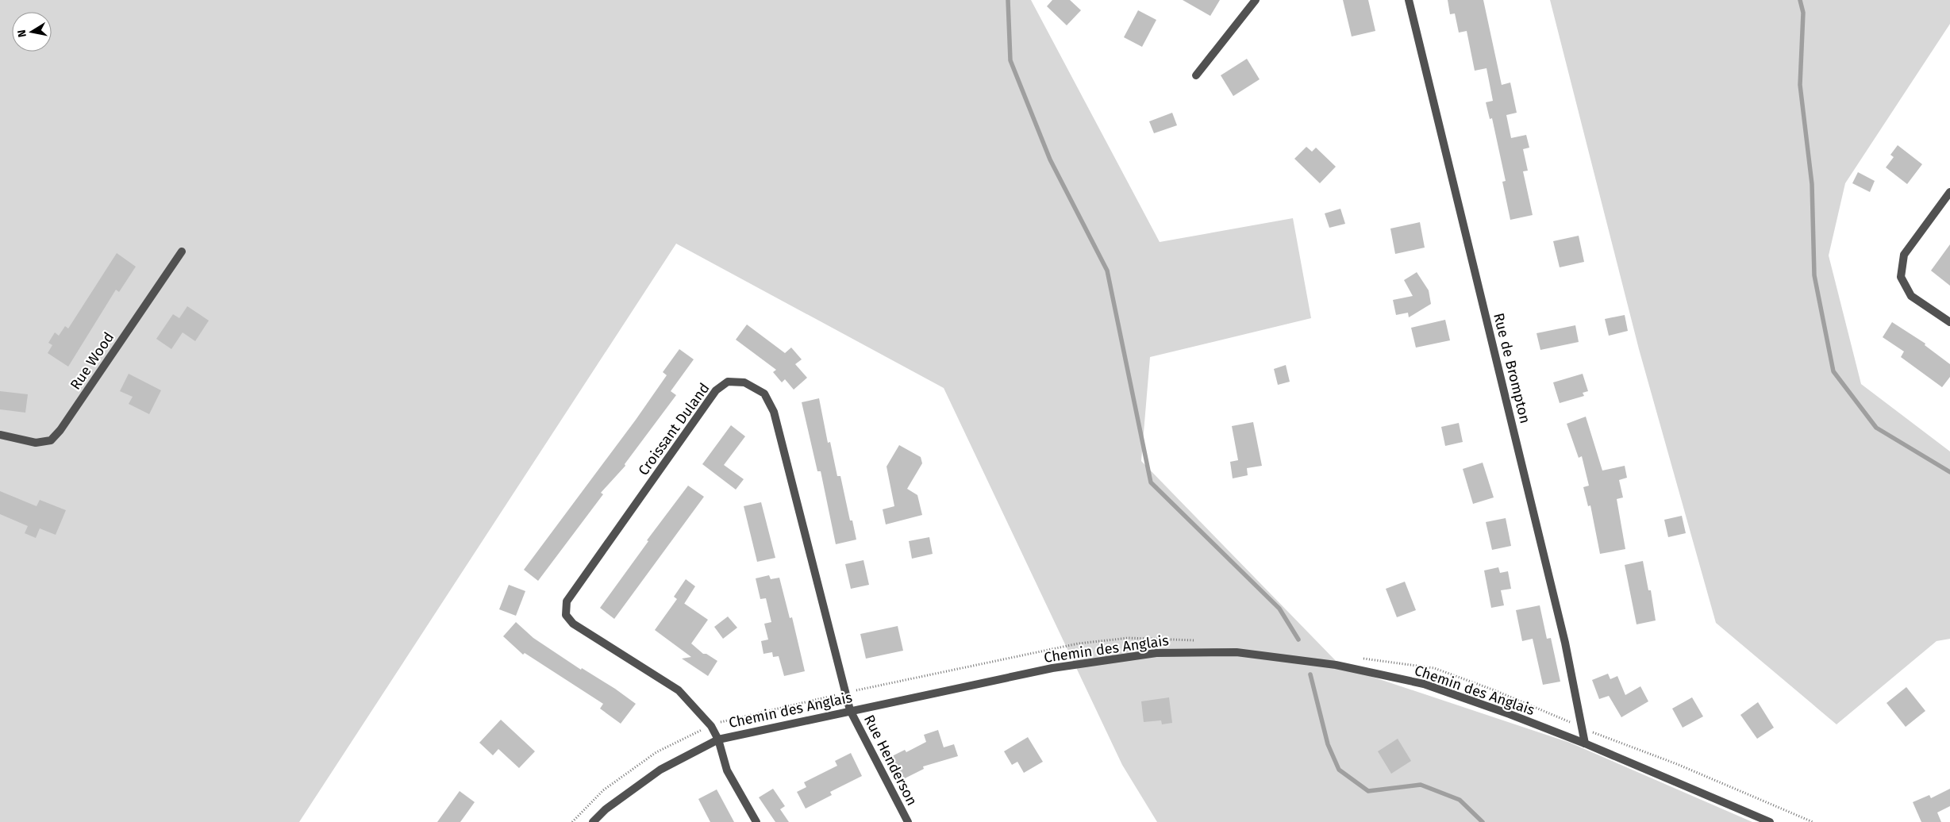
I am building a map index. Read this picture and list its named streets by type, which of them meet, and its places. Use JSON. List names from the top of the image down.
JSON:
{
  "streets": {
    "street": [
      "Rue Wood",
      "Rue de Brompton",
      "Croissant Duland",
      "Chemin des Anglais",
      "Rue Henderson"
    ]
  },
  "crossings": [
    ["Rue de Brompton", "Chemin des Anglais"],
    ["Croissant Duland", "Chemin des Anglais"],
    ["Croissant Duland", "Rue Henderson"],
    ["Chemin des Anglais", "Rue Henderson"]
  ],
  "north": "left"
}
